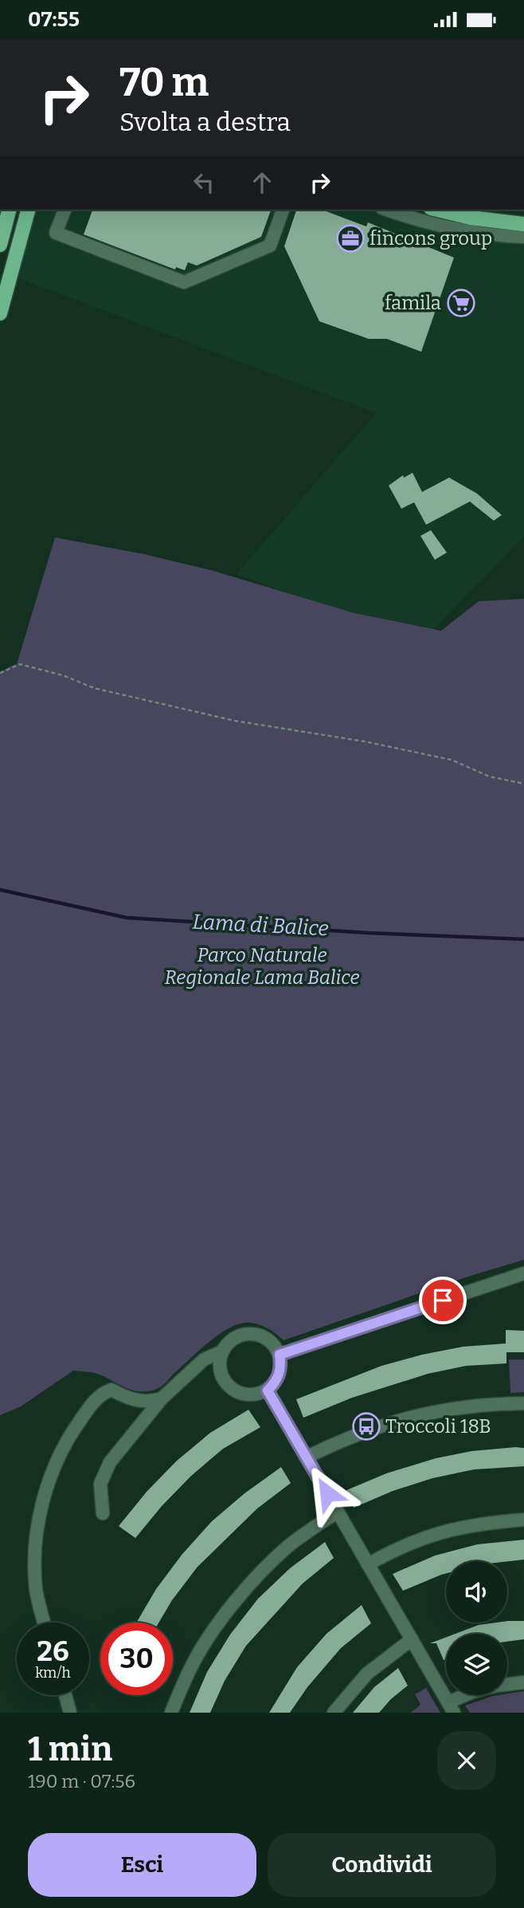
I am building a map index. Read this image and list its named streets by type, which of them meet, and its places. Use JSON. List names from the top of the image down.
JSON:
{
  "water": ["Lama di Balice"],
  "parks": ["Parco Naturale Regionale Lama Balice"],
  "places": {
    "office": ["fincons group"],
    "supermarket": ["famila"],
    "bus stop": ["Troccoli 18B"]
  },
  "page": {
    "status": "07:55",
    "turn": ["70 m", "Svolta a destra"],
    "speed": "26 km/h",
    "limit": "30",
    "heading": ["1 min", "190 m · 07:56"],
    "buttons": ["Esci", "Condividi"]
  }
}
